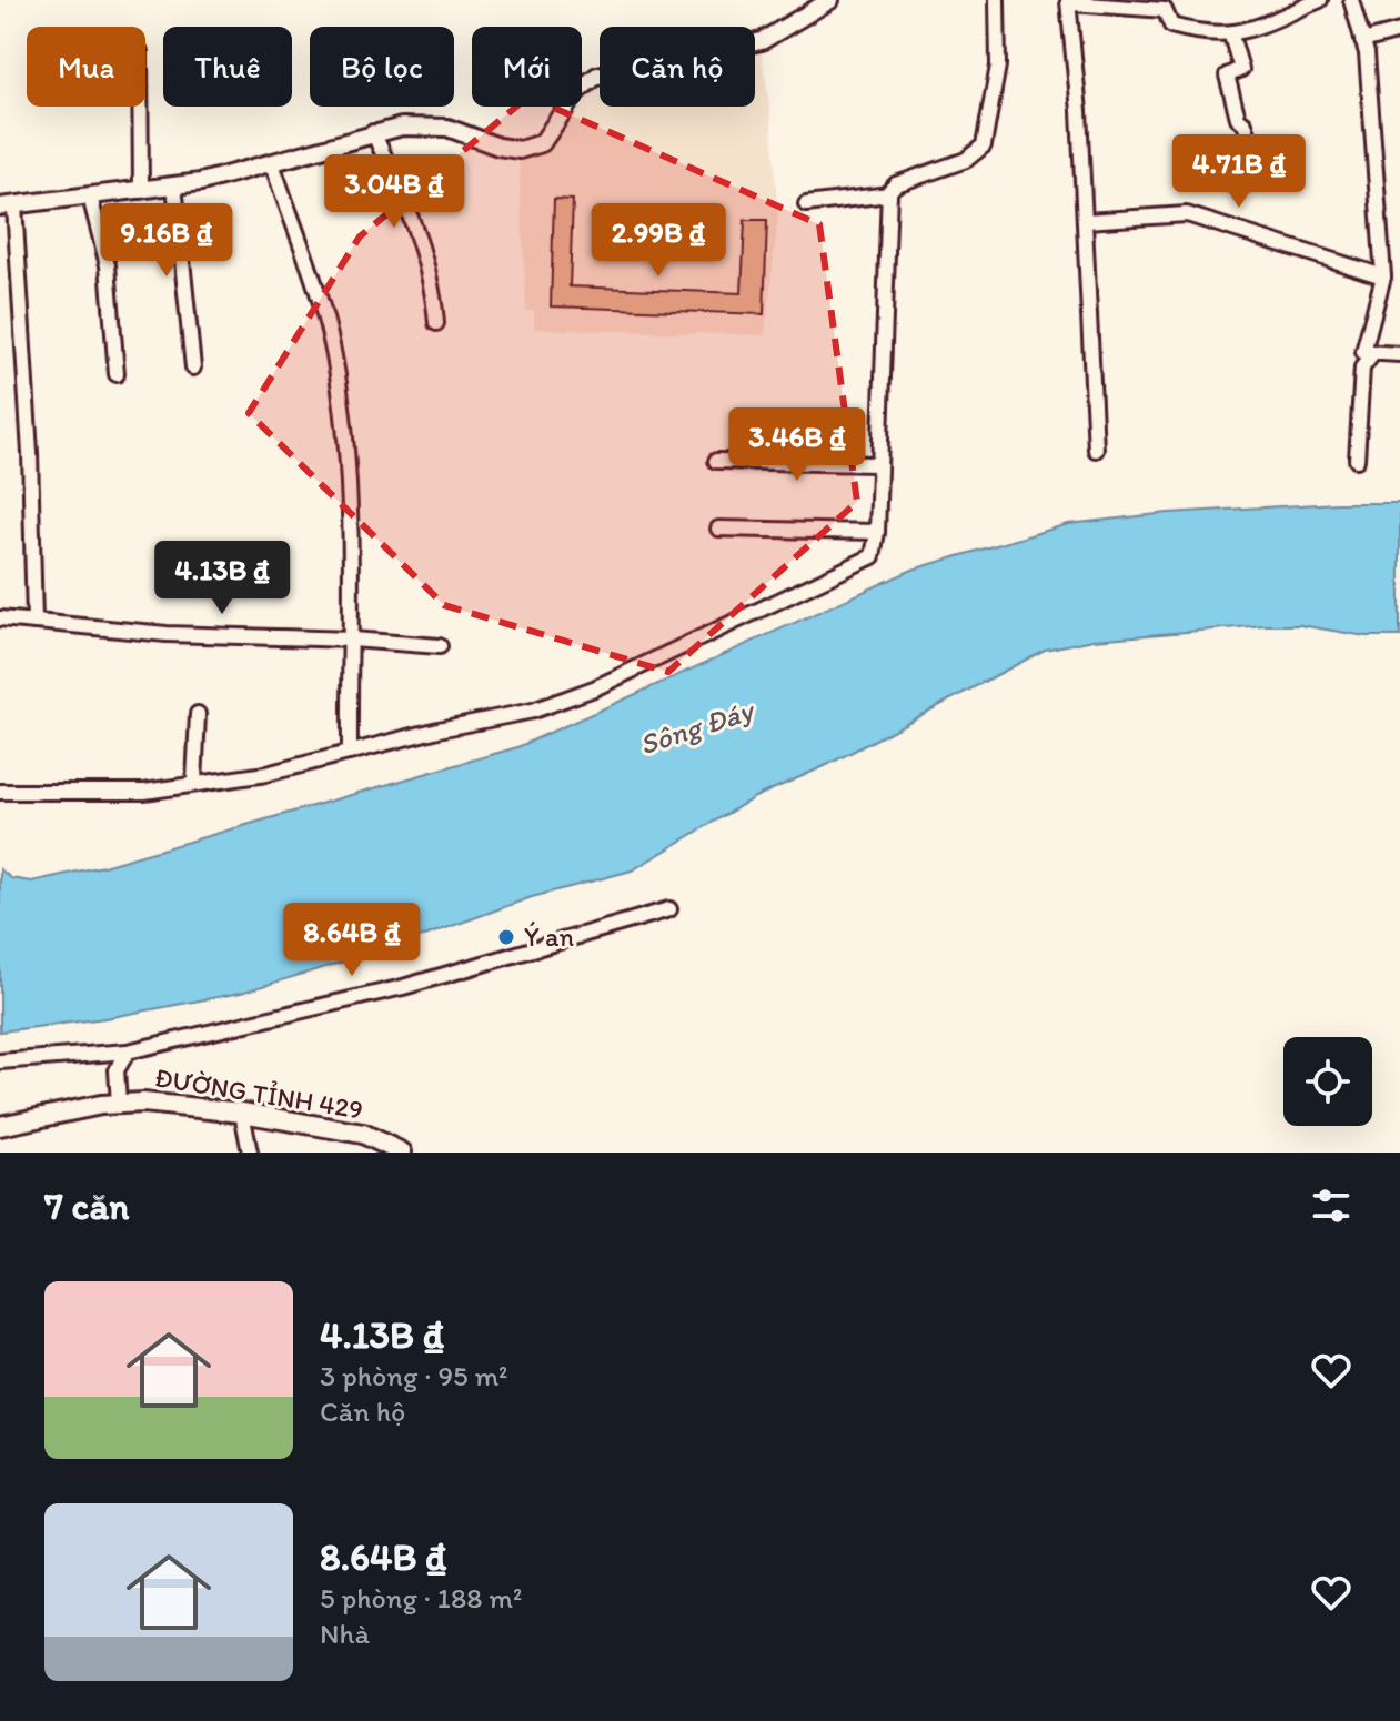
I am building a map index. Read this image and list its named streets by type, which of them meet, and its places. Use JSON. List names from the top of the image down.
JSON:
{
  "streets": {
    "main road": ["ĐƯỜNG TỈNH 429"]
  },
  "water": ["Sông Đáy"],
  "places": ["Ý an"],
  "page": {
    "chip": [
      "Mua",
      "Thuê",
      "Bộ lọc",
      "Mới",
      "Căn hộ"
    ],
    "price": [
      "4.71B ₫",
      "3.04B ₫",
      "9.16B ₫",
      "2.99B ₫",
      "3.46B ₫",
      "4.13B ₫",
      "8.64B ₫"
    ],
    "heading": "7 căn",
    "list": [
      {
        "name": "4.13B ₫",
        "note": "3 phòng · 95 m² · Căn hộ"
      },
      {
        "name": "8.64B ₫",
        "note": "5 phòng · 188 m² · Nhà"
      }
    ]
  }
}
